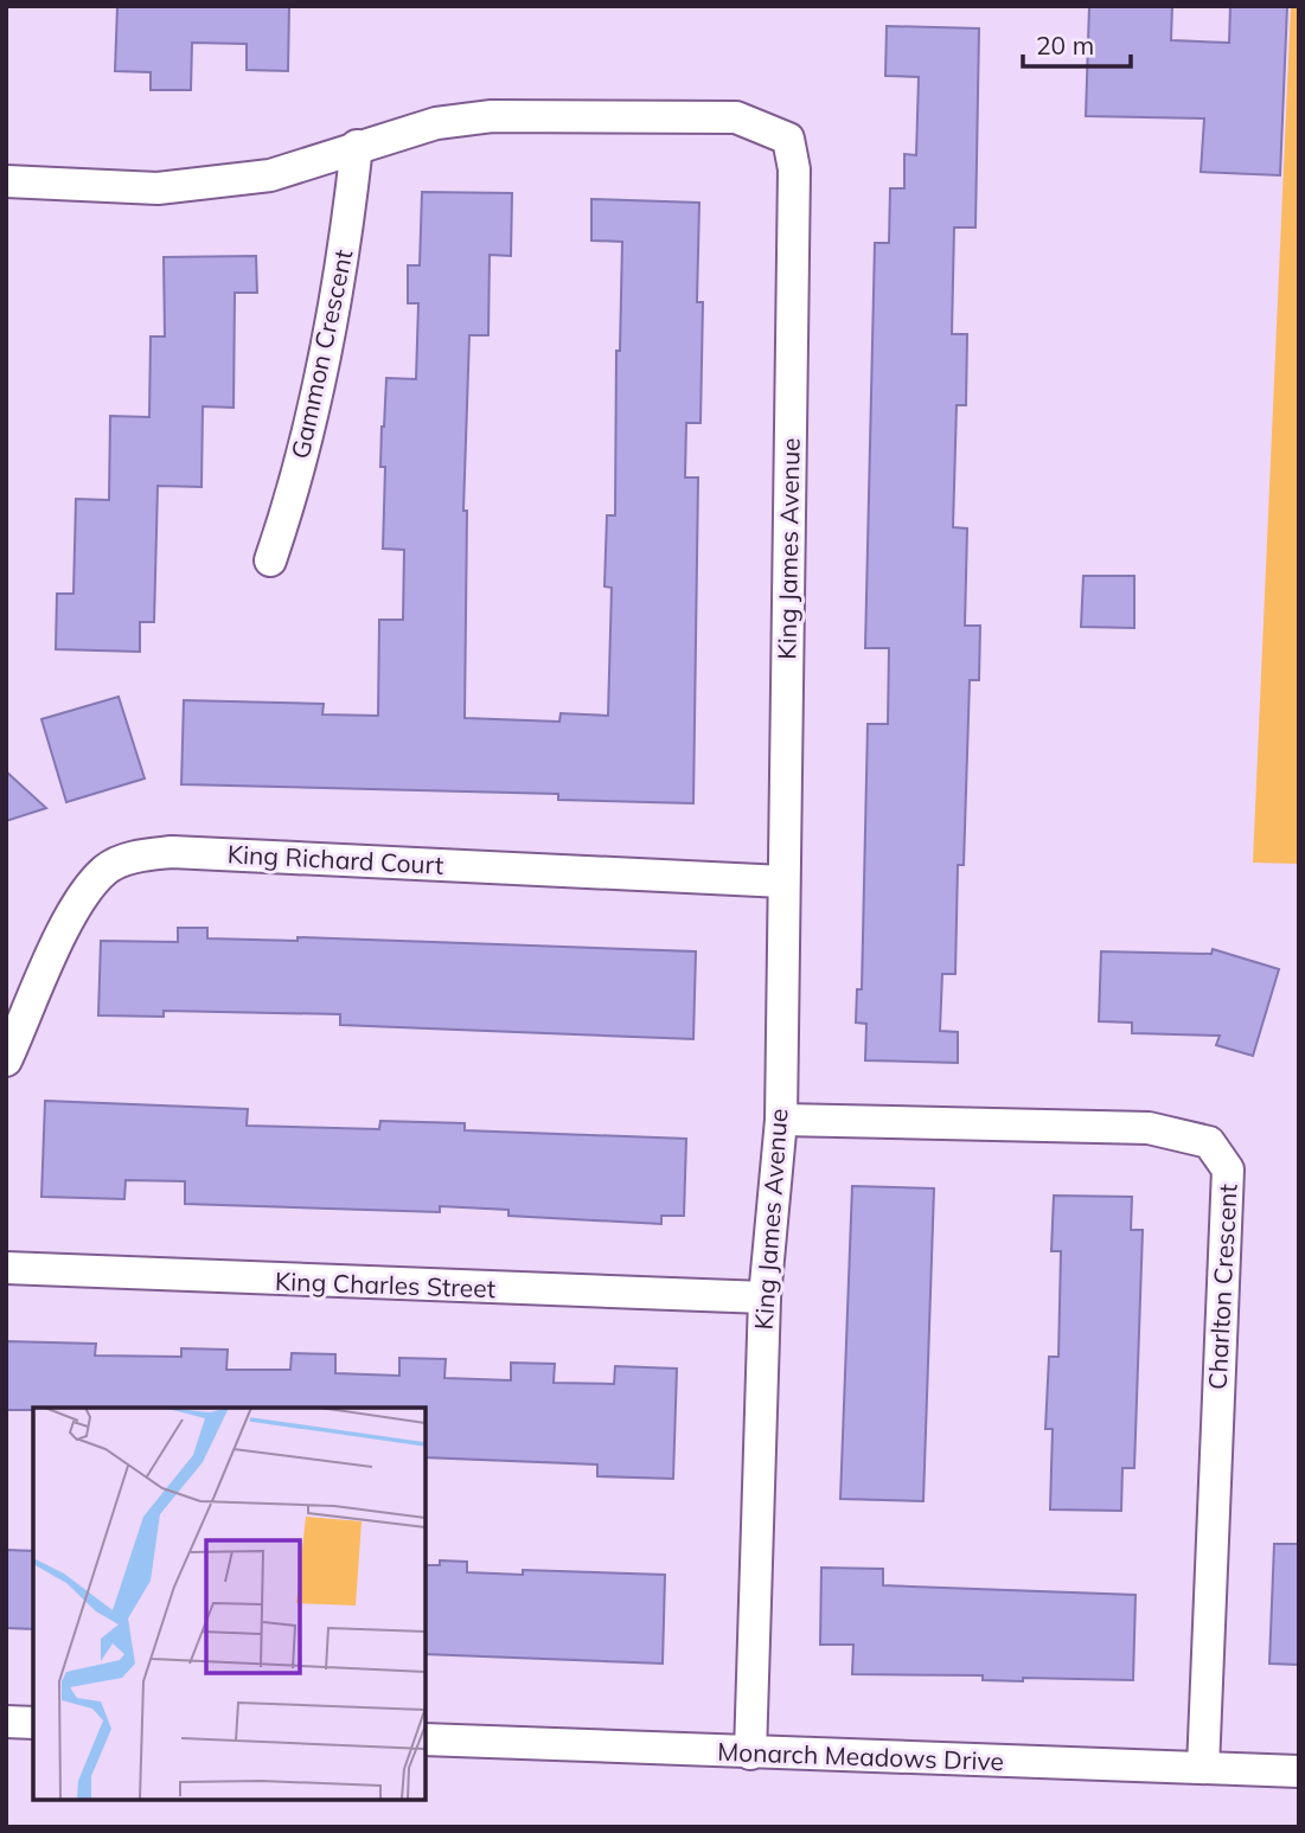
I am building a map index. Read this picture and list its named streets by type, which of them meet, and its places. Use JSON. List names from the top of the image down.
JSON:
{
  "streets": {
    "street": [
      "Gammon Crescent",
      "King James Avenue",
      "King Richard Court",
      "King Charles Street",
      "Charlton Crescent",
      "Monarch Meadows Drive"
    ]
  },
  "crossings": [
    ["Gammon Crescent", "King James Avenue"],
    ["King James Avenue", "King Richard Court"],
    ["King James Avenue", "King Charles Street"],
    ["King James Avenue", "Charlton Crescent"],
    ["King James Avenue", "Monarch Meadows Drive"],
    ["Charlton Crescent", "Monarch Meadows Drive"]
  ],
  "scale_bar": "20 m"
}
